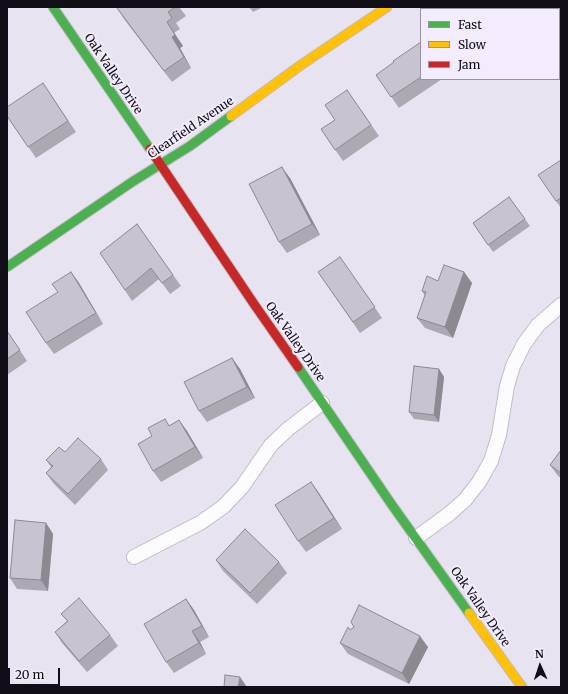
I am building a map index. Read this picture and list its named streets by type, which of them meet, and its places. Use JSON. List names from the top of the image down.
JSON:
{
  "streets": {
    "street": ["Oak Valley Drive", "Clearfield Avenue"]
  },
  "crossings": [
    ["Oak Valley Drive", "Clearfield Avenue"]
  ],
  "legend": ["Fast", "Slow", "Jam"],
  "scale_bar": "20 m",
  "north": "top"
}
